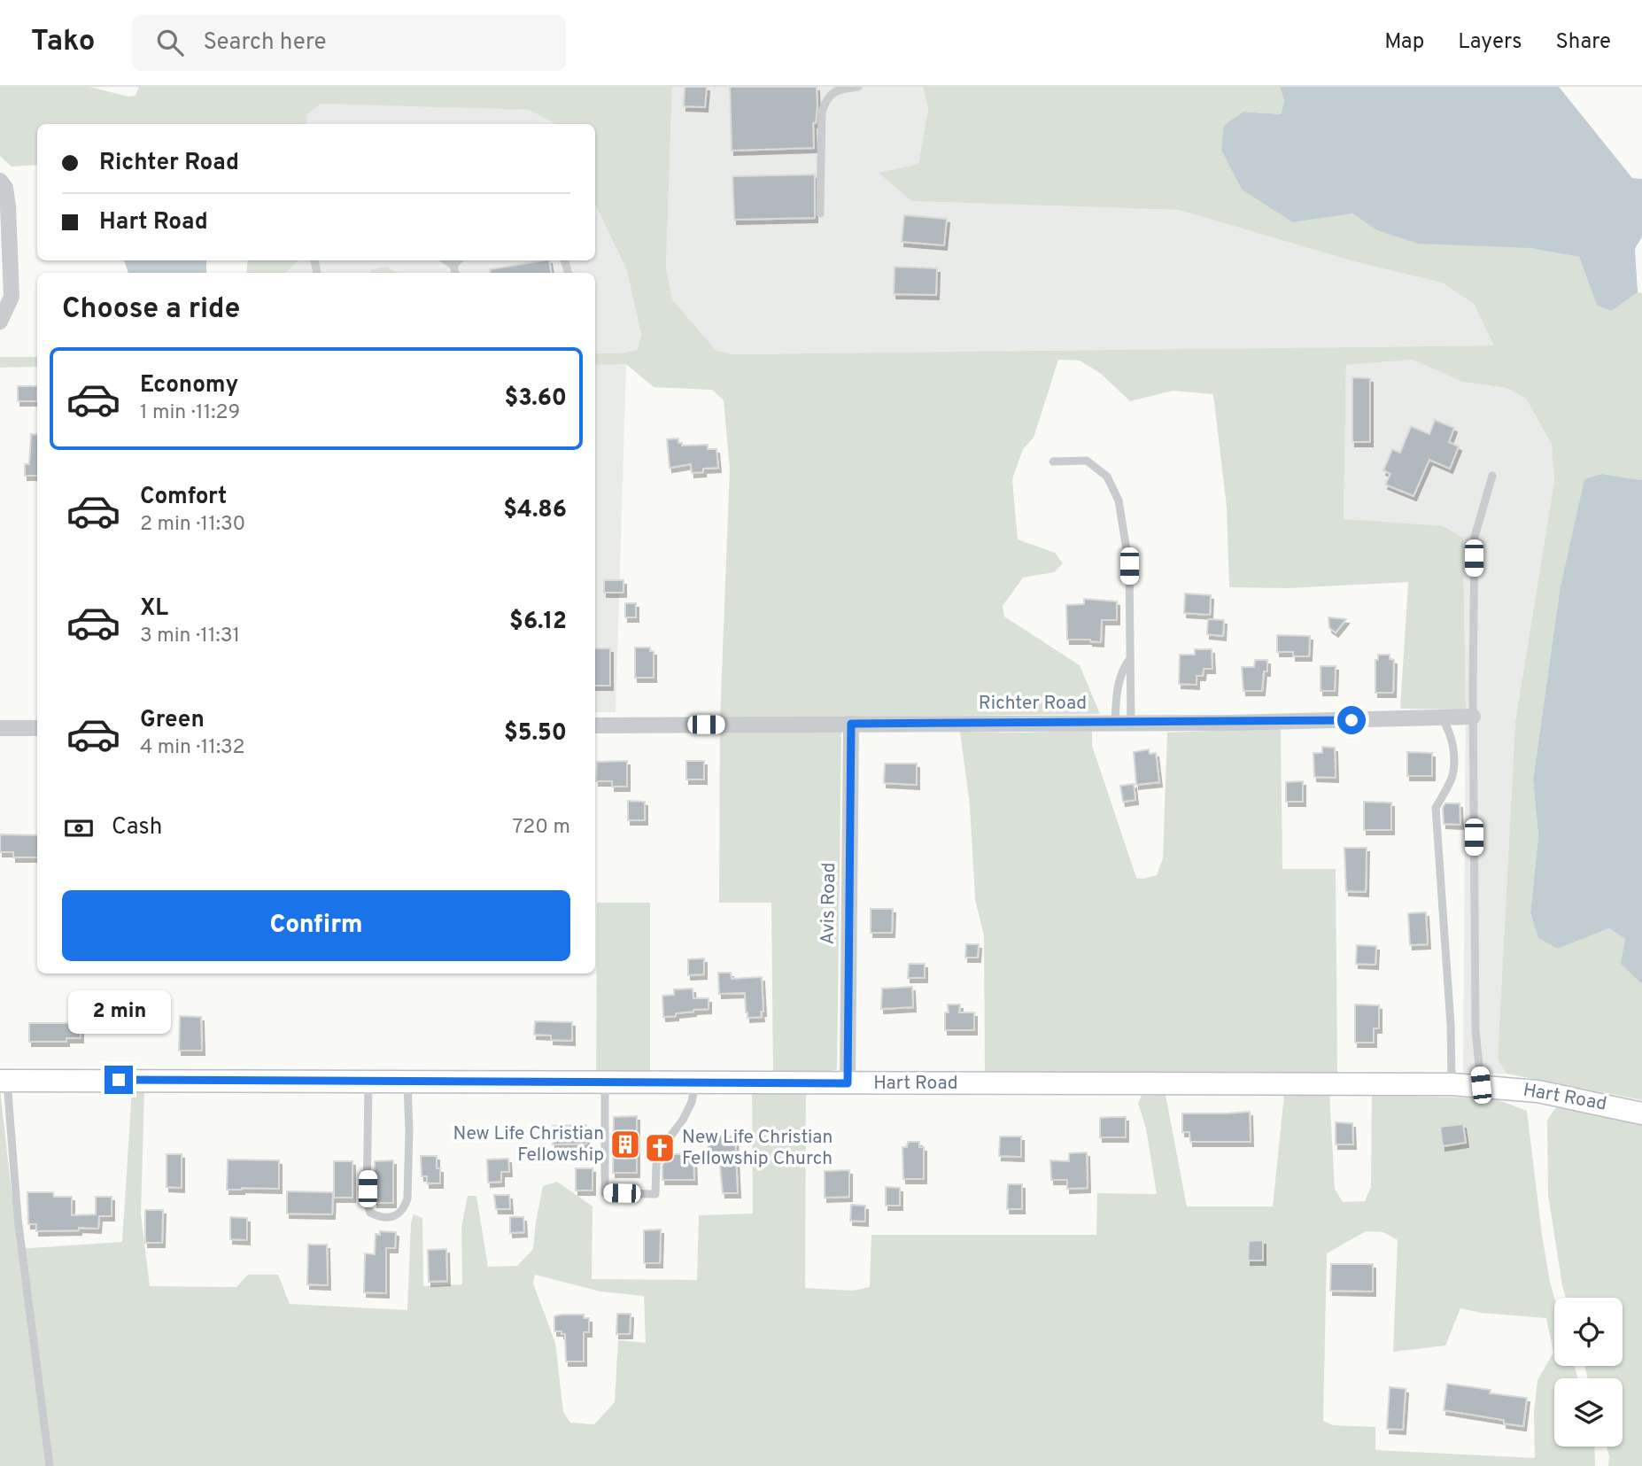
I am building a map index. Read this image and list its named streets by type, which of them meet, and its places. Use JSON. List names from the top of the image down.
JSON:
{
  "streets": {
    "street": ["Richter Road", "Avis Road", "Hart Road"]
  },
  "crossings": [
    ["Richter Road", "Avis Road"],
    ["Avis Road", "Hart Road"]
  ],
  "places": {
    "building": ["New Life Christian Fellowship"],
    "church": ["New Life Christian Fellowship Church"]
  },
  "page": {
    "header": "Tako",
    "search": "Search here",
    "nav": ["Map", "Layers", "Share"],
    "banner": ["Richter Road", "Hart Road"],
    "heading": "Choose a ride",
    "list": [
      {
        "name": "Economy",
        "note": "1 min · 11:29",
        "value": "$3.60"
      },
      {
        "name": "Comfort",
        "note": "2 min · 11:30",
        "value": "$4.86"
      },
      {
        "name": "XL",
        "note": "3 min · 11:31",
        "value": "$6.12"
      },
      {
        "name": "Green",
        "note": "4 min · 11:32",
        "value": "$5.50"
      }
    ],
    "pay": ["Cash", "720 m"],
    "buttons": "Confirm",
    "bubble": "2 min"
  }
}
